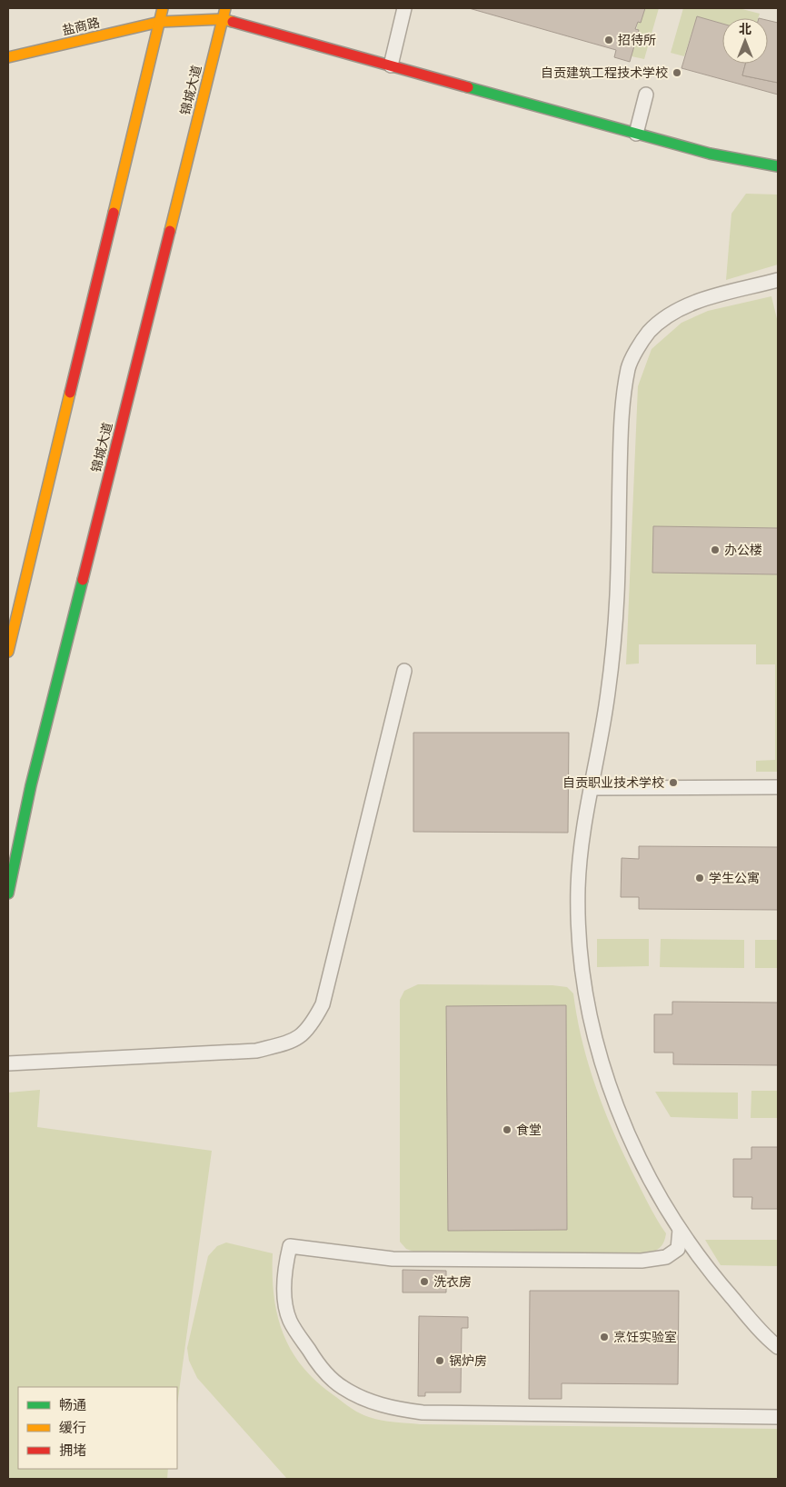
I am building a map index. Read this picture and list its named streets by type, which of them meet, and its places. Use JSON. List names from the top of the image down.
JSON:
{
  "streets": {
    "main road": ["盐商路", "锦城大道"]
  },
  "crossings": [
    ["盐商路", "锦城大道"]
  ],
  "places": [
    "招待所",
    "自贡建筑工程技术学校",
    "办公楼",
    "自贡职业技术学校",
    "学生公寓",
    "食堂",
    "洗衣房",
    "烹饪实验室",
    "锅炉房"
  ],
  "legend": ["畅通", "缓行", "拥堵"],
  "north": "top"
}
